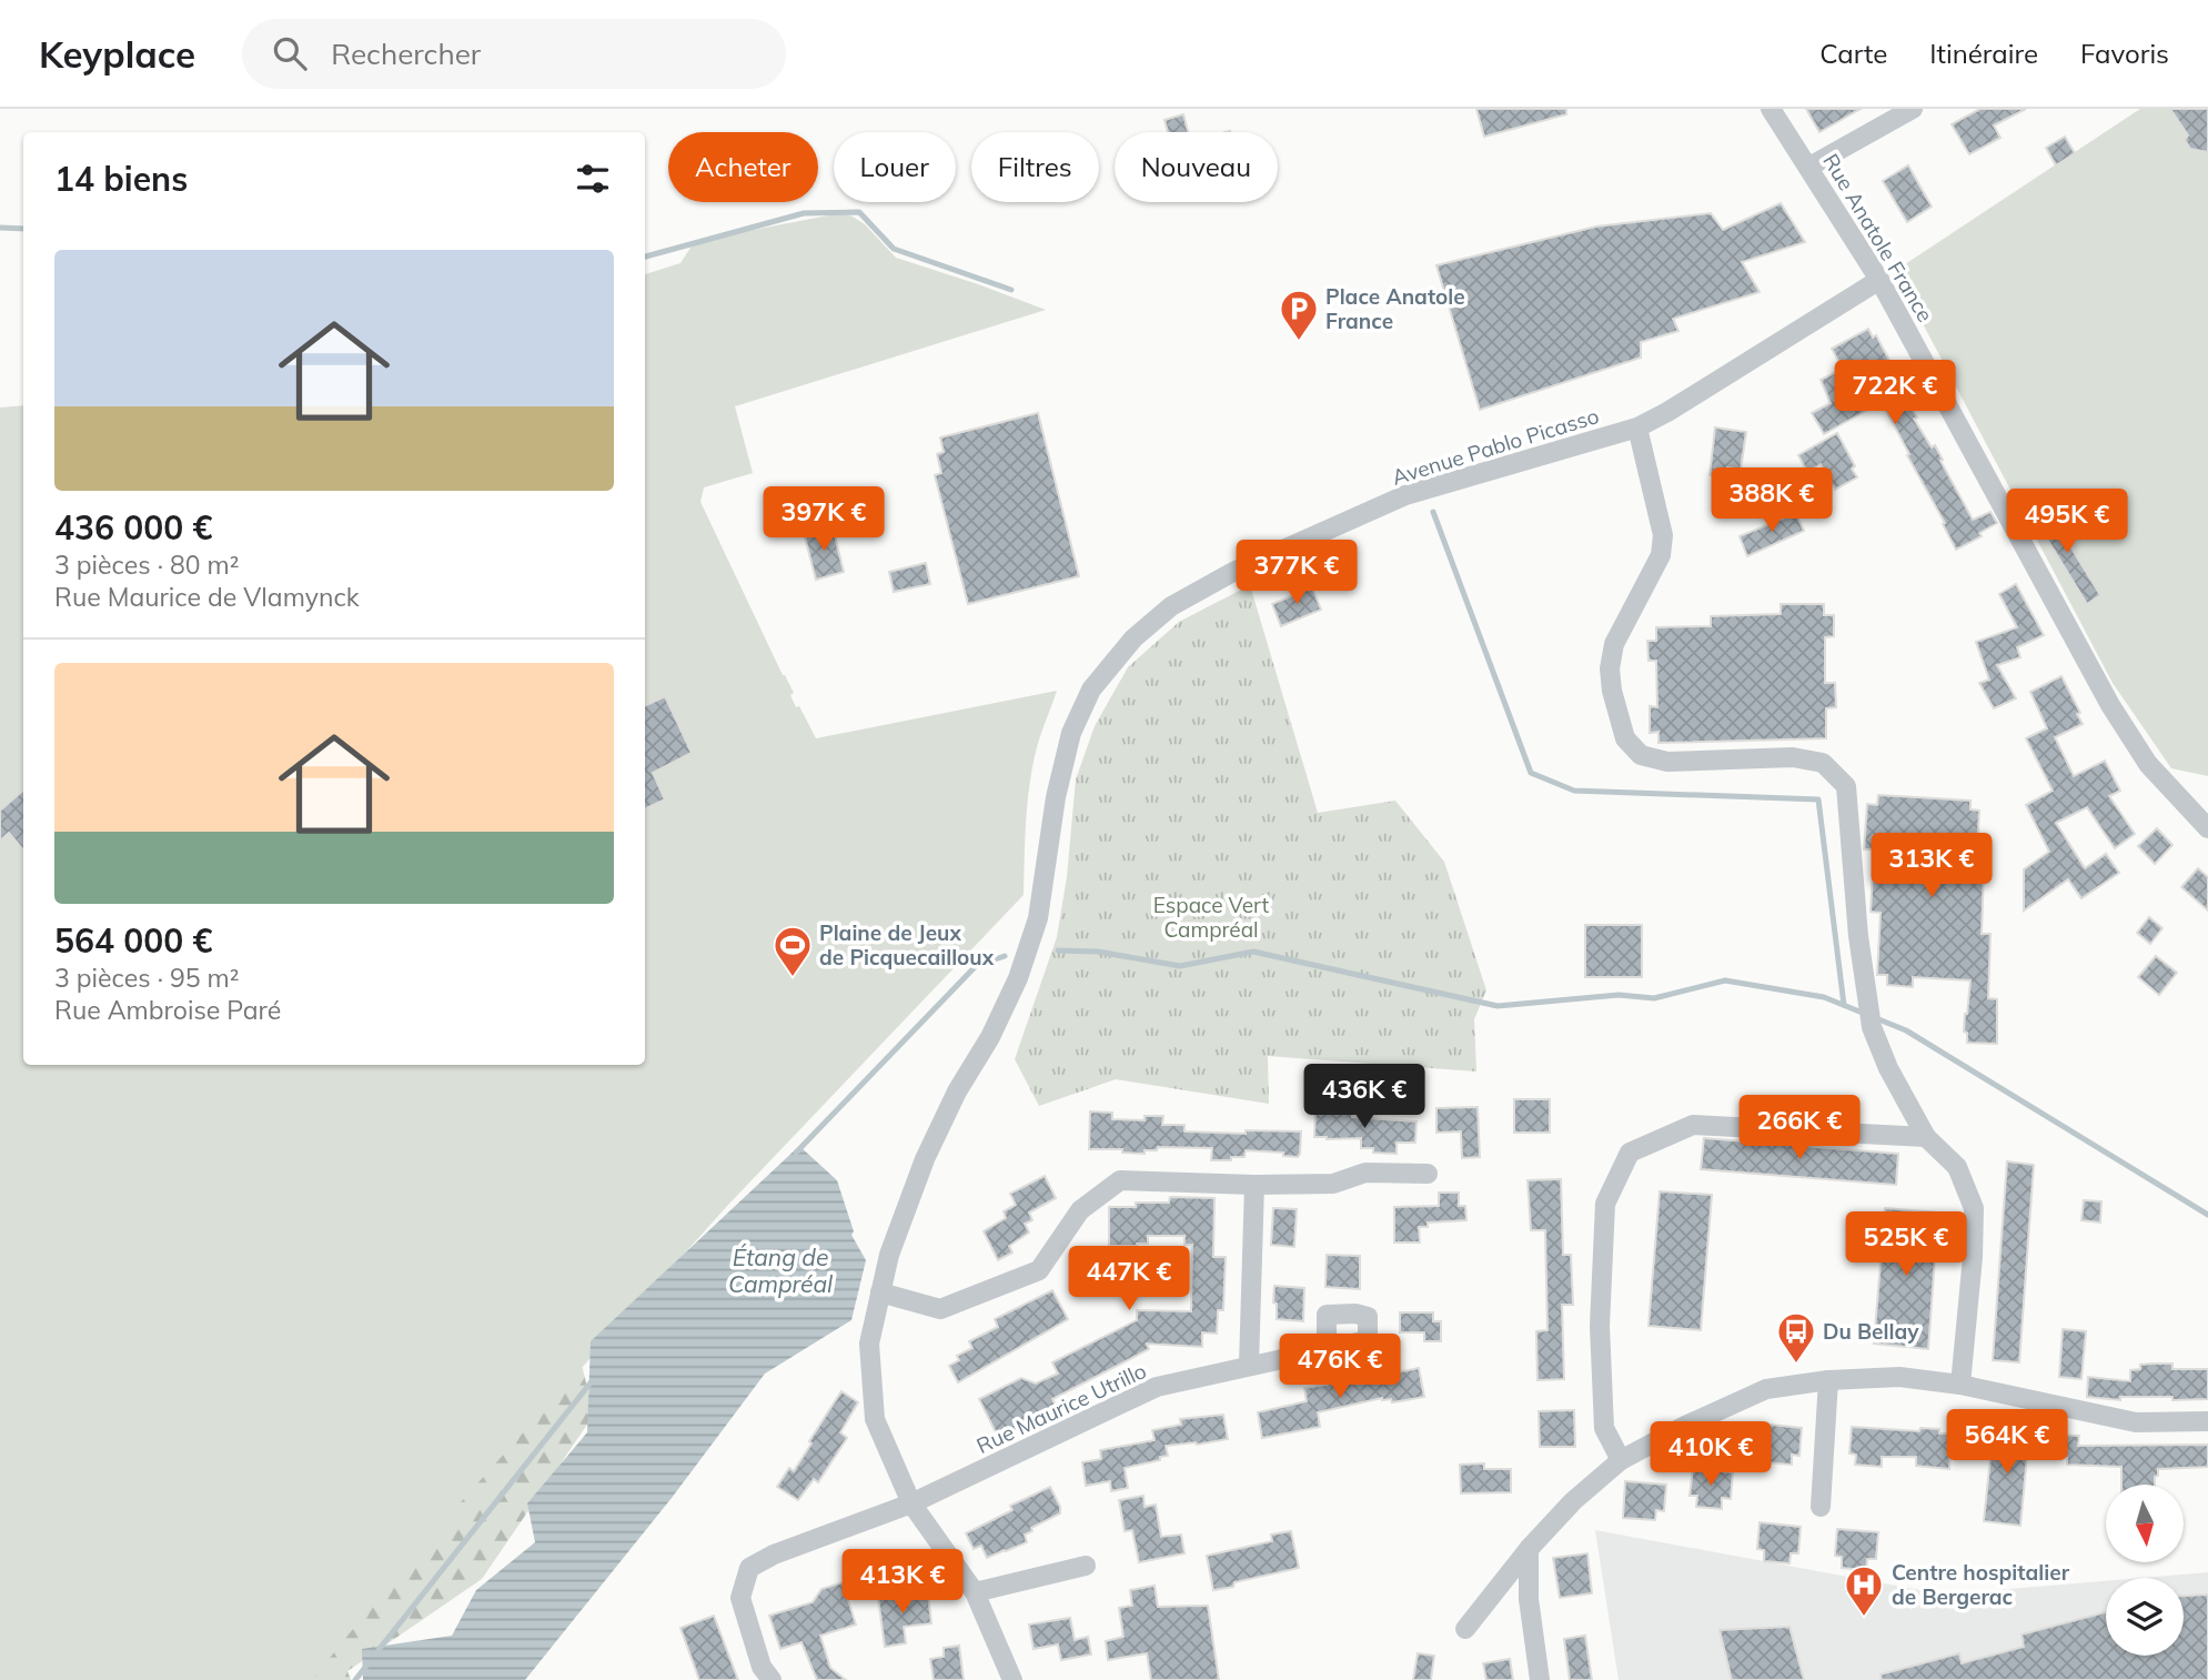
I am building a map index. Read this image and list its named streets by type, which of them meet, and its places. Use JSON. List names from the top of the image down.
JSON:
{
  "streets": {
    "street": ["Rue Anatole France", "Avenue Pablo Picasso", "Rue Maurice Utrillo"]
  },
  "crossings": [
    ["Rue Anatole France", "Avenue Pablo Picasso"],
    ["Avenue Pablo Picasso", "Rue Maurice Utrillo"]
  ],
  "water": ["Étang de Campréal"],
  "parks": ["Espace Vert Campréal"],
  "places": {
    "parking": ["Place Anatole France"],
    "sports": ["Plaine de Jeux de Picquecailloux"],
    "bus stop": ["Du Bellay"],
    "hospital": ["Centre hospitalier de Bergerac"]
  },
  "north": "bottom",
  "page": {
    "header": "Keyplace",
    "search": "Rechercher",
    "nav": ["Carte", "Itinéraire", "Favoris"],
    "chip": [
      "Acheter",
      "Louer",
      "Filtres",
      "Nouveau"
    ],
    "heading": "14 biens",
    "list": [
      {
        "name": "436 000 €",
        "note": "3 pièces · 80 m² · Rue Maurice de Vlamynck"
      },
      {
        "name": "564 000 €",
        "note": "3 pièces · 95 m² · Rue Ambroise Paré"
      }
    ],
    "price": [
      "722K €",
      "388K €",
      "397K €",
      "495K €",
      "377K €",
      "313K €",
      "436K €",
      "266K €",
      "525K €",
      "447K €",
      "476K €",
      "564K €",
      "410K €",
      "413K €"
    ]
  }
}
